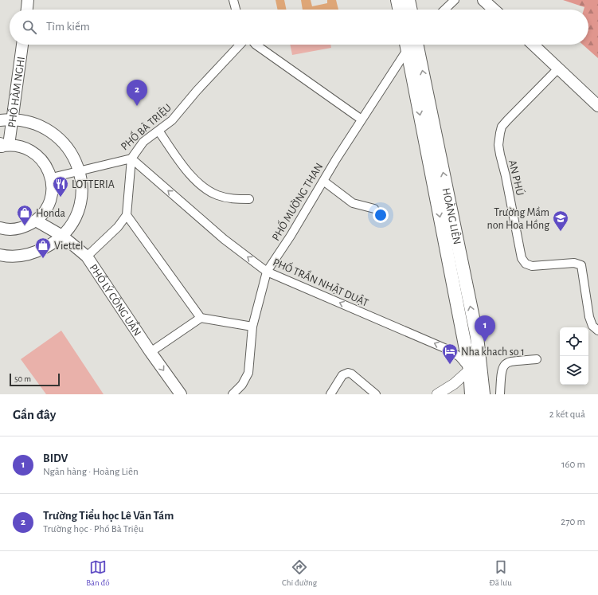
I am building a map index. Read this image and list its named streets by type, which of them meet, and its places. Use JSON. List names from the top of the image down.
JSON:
{
  "streets": {
    "main road": ["PHỐ HÀM NGHI", "HOÀNG LIÊN", "PHỐ LÝ CÔNG UẨN"],
    "street": [
      "PHỐ BÀ TRIỆU",
      "AN PHÚ",
      "PHỐ MƯỜNG THAN",
      "PHỐ TRẦN NHẬT DUẬT"
    ]
  },
  "crossings": [
    ["PHỐ BÀ TRIỆU", "PHỐ TRẦN NHẬT DUẬT"],
    ["PHỐ MƯỜNG THAN", "HOÀNG LIÊN"],
    ["PHỐ MƯỜNG THAN", "PHỐ TRẦN NHẬT DUẬT"],
    ["HOÀNG LIÊN", "PHỐ TRẦN NHẬT DUẬT"]
  ],
  "places": {
    "restaurant": ["LOTTERIA"],
    "shop": ["Honda", "Viettel"],
    "school or university": ["Trường Mầm non Hoa Hồng"],
    "hotel": ["Nha khach so 1"]
  },
  "scale_bar": "50 m",
  "page": {
    "search": "Tìm kiếm",
    "pins": ["2", "1"],
    "scale": "50 m",
    "heading": ["Gần đây", "2 kết quả"],
    "list": [
      {
        "mark": "1",
        "name": "BIDV",
        "note": "Ngân hàng · Hoàng Liên",
        "value": "160 m"
      },
      {
        "mark": "2",
        "name": "Trường Tiểu học Lê Văn Tám",
        "note": "Trường học · Phố Bà Triệu",
        "value": "270 m"
      }
    ],
    "nav": ["Bản đồ", "Chỉ đường", "Đã lưu"]
  }
}
